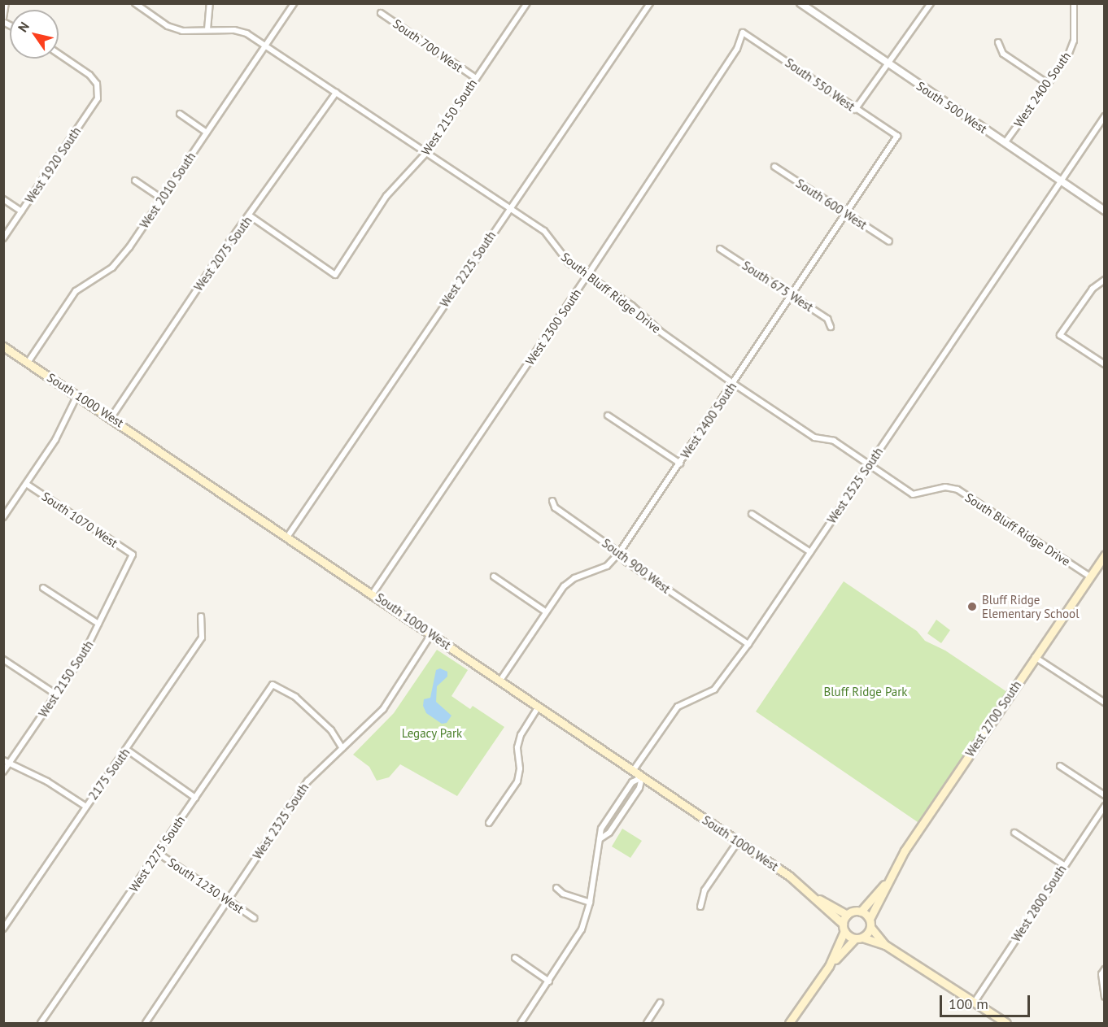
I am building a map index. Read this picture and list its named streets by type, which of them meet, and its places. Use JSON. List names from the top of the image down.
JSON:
{
  "streets": {
    "main road": ["South 1000 West", "West 2700 South"],
    "street": [
      "South 700 West",
      "South 550 West",
      "West 2400 South",
      "South 500 West",
      "West 2150 South",
      "West 1920 South",
      "West 2010 South",
      "South 600 West",
      "West 2075 South",
      "West 2225 South",
      "South 675 West",
      "South Bluff Ridge Drive",
      "West 2300 South",
      "West 2525 South",
      "South 1070 West",
      "South 900 West",
      "2175 South",
      "West 2325 South",
      "West 2275 South",
      "South 1230 West",
      "West 2800 South"
    ]
  },
  "crossings": [
    ["South 700 West", "West 2150 South"],
    ["South 550 West", "West 2400 South"],
    ["South 550 West", "West 2300 South"],
    ["West 2400 South", "South 500 West"],
    ["West 2400 South", "South 600 West"],
    ["West 2400 South", "South 675 West"],
    ["West 2400 South", "South Bluff Ridge Drive"],
    ["West 2400 South", "South 1000 West"],
    ["West 2400 South", "South 900 West"],
    ["South 500 West", "West 2525 South"],
    ["West 2150 South", "West 2075 South"],
    ["West 2150 South", "South Bluff Ridge Drive"],
    ["West 2150 South", "South 1070 West"],
    ["West 2010 South", "South Bluff Ridge Drive"],
    ["West 2010 South", "South 1000 West"],
    ["West 2075 South", "South Bluff Ridge Drive"],
    ["West 2075 South", "South 1000 West"],
    ["West 2225 South", "South Bluff Ridge Drive"],
    ["West 2225 South", "South 1000 West"],
    ["South Bluff Ridge Drive", "West 2300 South"],
    ["South Bluff Ridge Drive", "West 2525 South"],
    ["South Bluff Ridge Drive", "West 2700 South"],
    ["West 2300 South", "South 1000 West"],
    ["South 1000 West", "West 2525 South"],
    ["South 1000 West", "West 2700 South"],
    ["South 1000 West", "West 2325 South"],
    ["West 2525 South", "South 900 West"],
    ["West 2325 South", "West 2275 South"],
    ["West 2325 South", "South 1230 West"],
    ["West 2275 South", "South 1230 West"]
  ],
  "parks": ["Bluff Ridge Park", "Legacy Park"],
  "places": ["Bluff Ridge Elementary School"],
  "scale_bar": "100 m",
  "north": "top left"
}
